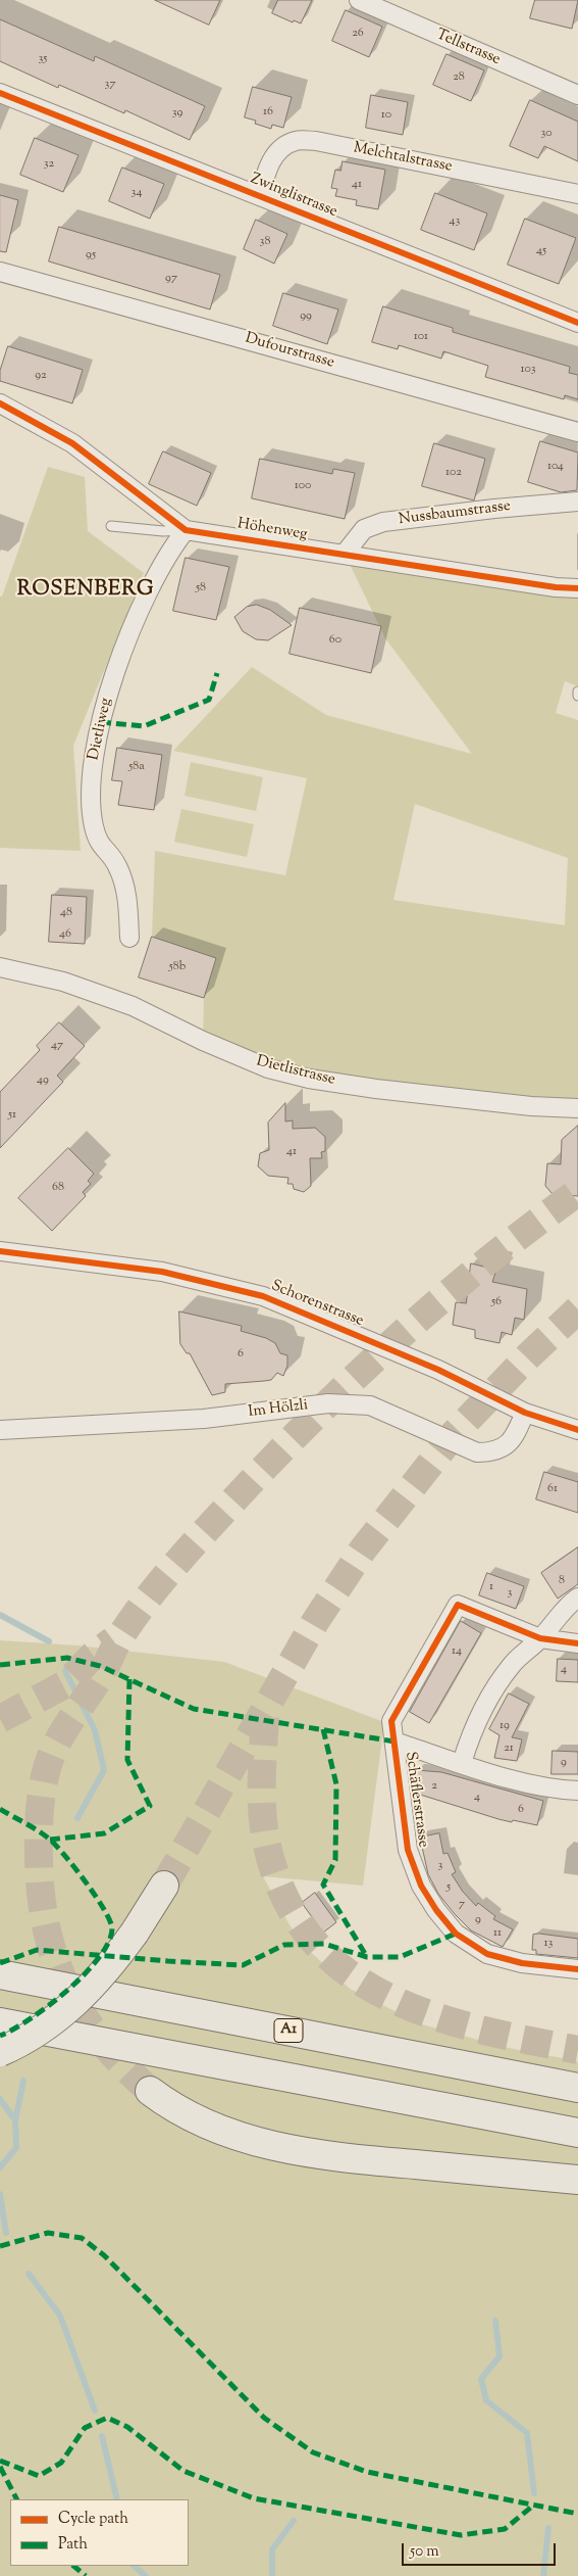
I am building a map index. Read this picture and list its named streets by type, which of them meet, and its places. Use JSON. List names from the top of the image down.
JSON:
{
  "streets": {
    "highway": ["A1"],
    "street": [
      "Tellstrasse",
      "Melchtalstrasse",
      "Zwinglistrasse",
      "Dufourstrasse",
      "Nussbaumstrasse",
      "Höhenweg",
      "Dietliweg",
      "Dietlistrasse",
      "Schorenstrasse",
      "Im Hölzli",
      "Schäflerstrasse"
    ]
  },
  "crossings": [
    ["Melchtalstrasse", "Zwinglistrasse"],
    ["Nussbaumstrasse", "Höhenweg"],
    ["Höhenweg", "Dietliweg"],
    ["Schorenstrasse", "Im Hölzli"]
  ],
  "districts": ["ROSENBERG"],
  "house_numbers": [
    "26",
    "35",
    "28",
    "37",
    "16",
    "39",
    "10",
    "30",
    "32",
    "41",
    "34",
    "43",
    "38",
    "45",
    "95",
    "97",
    "99",
    "101",
    "103",
    "92",
    "104",
    "102",
    "100",
    "58",
    "60",
    "58a",
    "48",
    "46",
    "58b",
    "47",
    "49",
    "51",
    "41",
    "68",
    "56",
    "6",
    "61",
    "8",
    "1",
    "3",
    "14",
    "4",
    "19",
    "21",
    "9",
    "2",
    "4",
    "6",
    "3",
    "5",
    "7",
    "9",
    "11",
    "13"
  ],
  "legend": ["Cycle path", "Path"],
  "scale_bar": "50 m"
}
